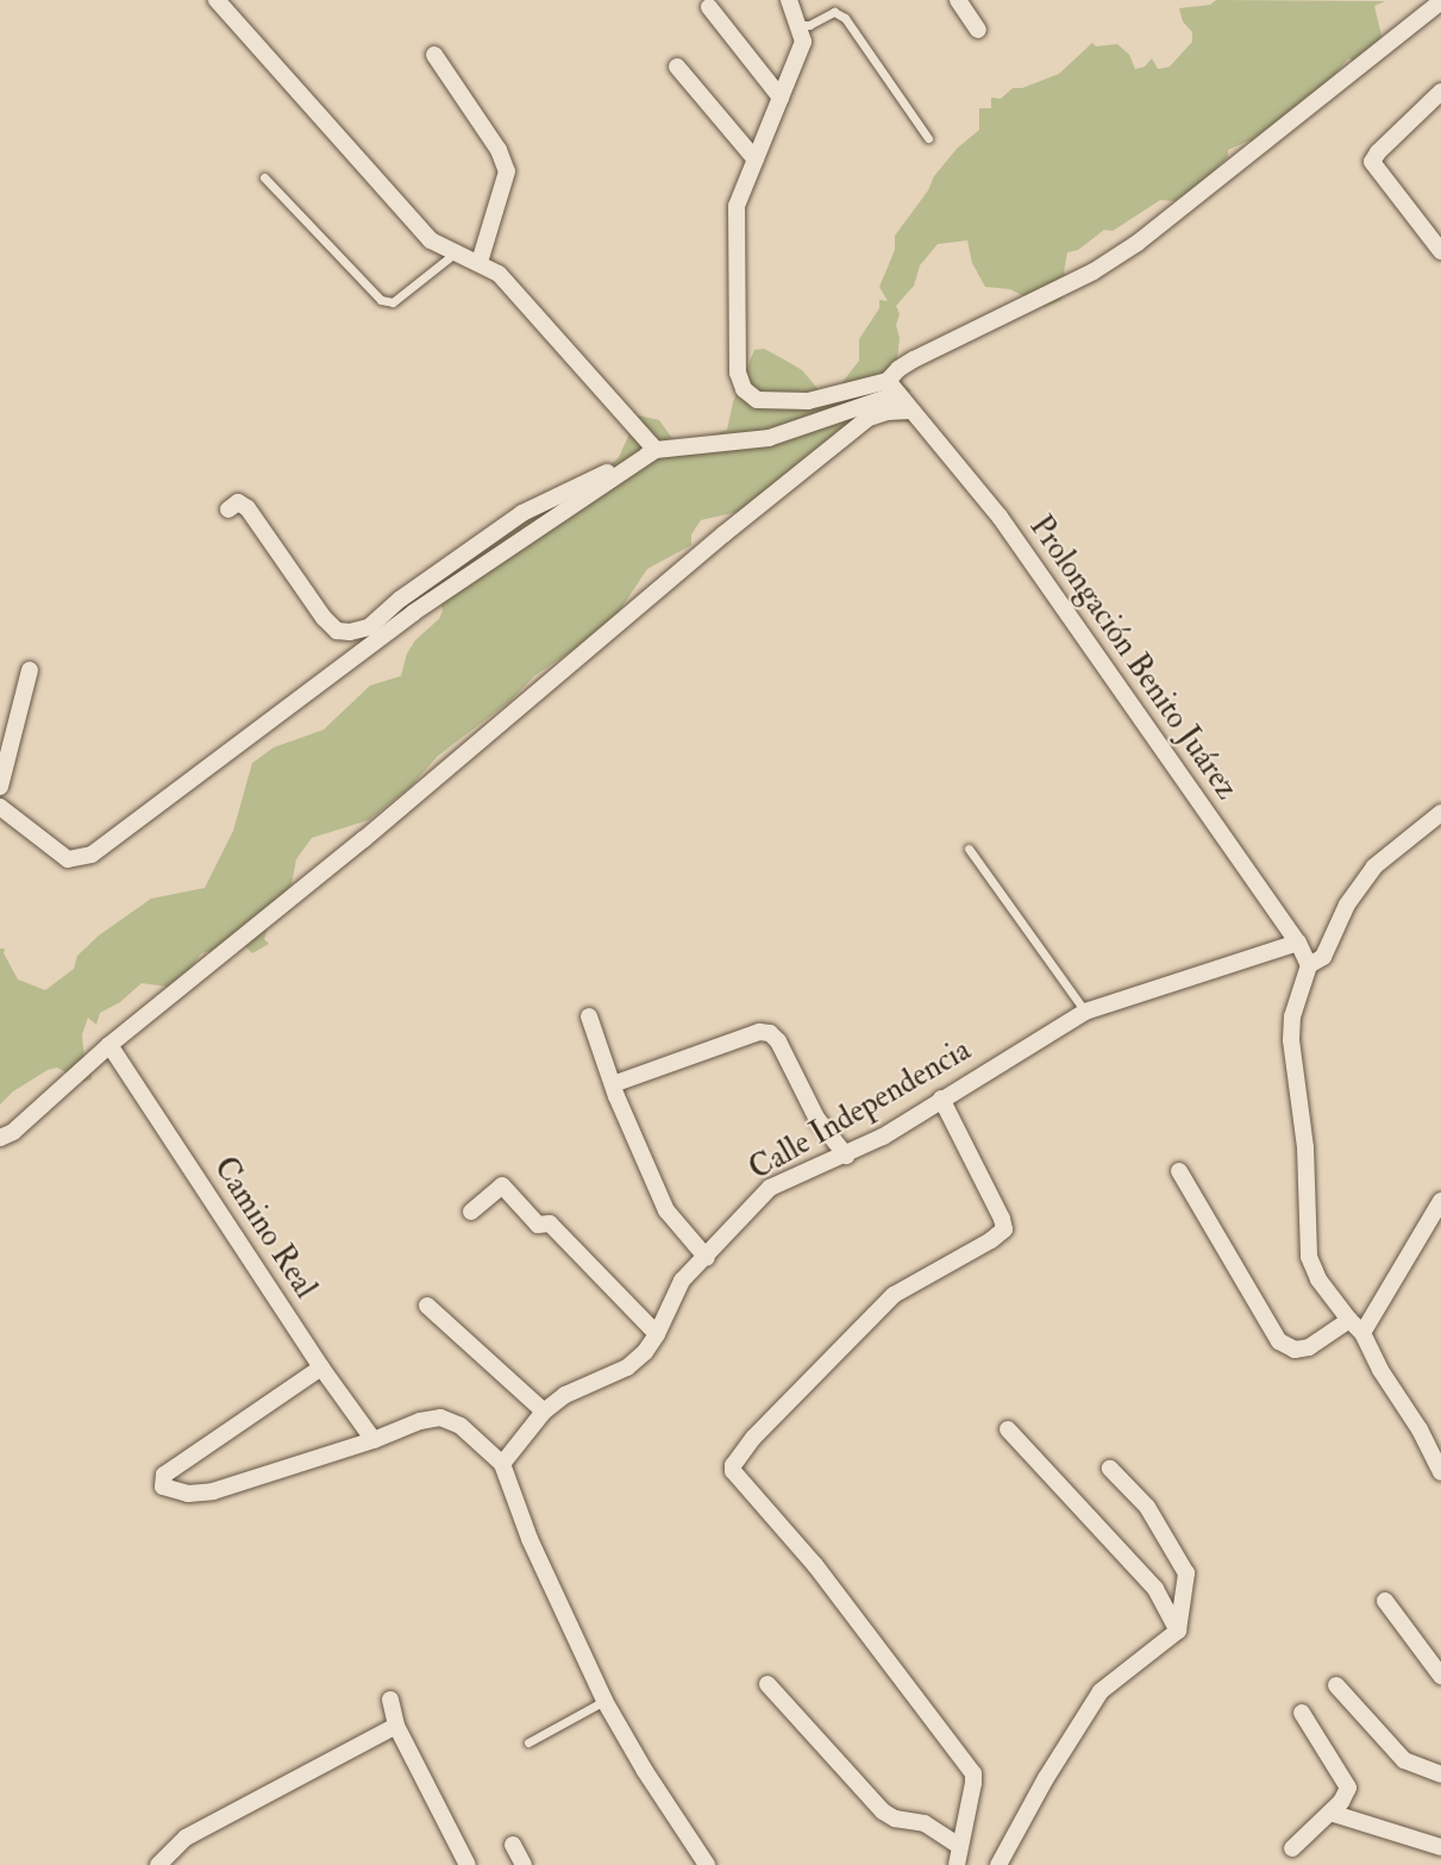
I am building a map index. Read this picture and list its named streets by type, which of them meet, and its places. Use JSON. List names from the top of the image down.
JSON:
{
  "streets": {
    "street": ["Prolongación Benito Juárez", "Calle Independencia", "Camino Real"]
  },
  "crossings": [
    ["Prolongación Benito Juárez", "Calle Independencia"]
  ]
}
